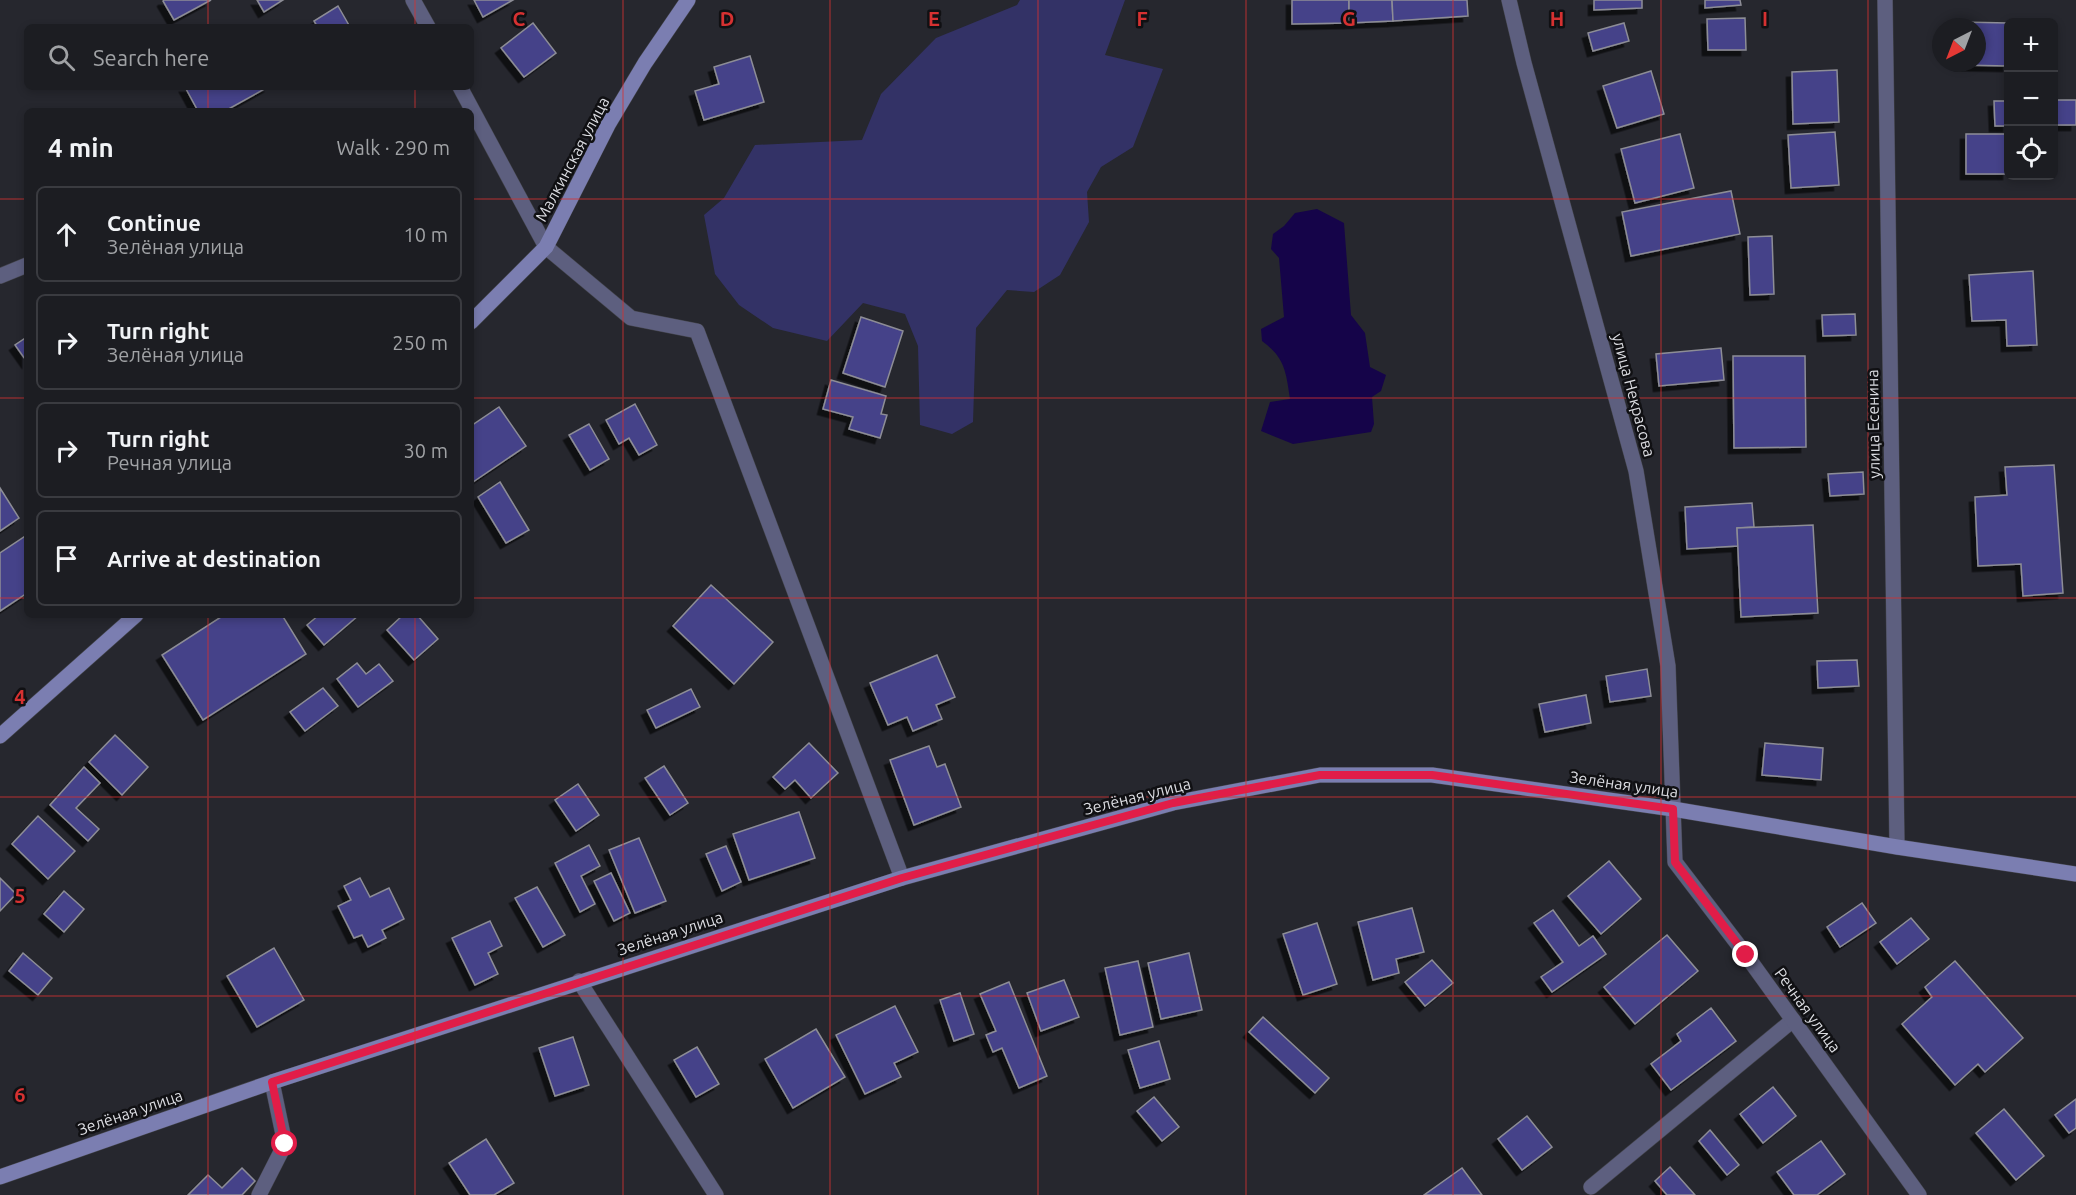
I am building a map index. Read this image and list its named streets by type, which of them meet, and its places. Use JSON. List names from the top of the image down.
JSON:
{
  "streets": {
    "street": [
      "Малкинская улица",
      "улица Некрасова",
      "улица Есенина",
      "Зелёная улица",
      "Речная улица"
    ]
  },
  "crossings": [
    ["улица Некрасова", "Зелёная улица"],
    ["улица Некрасова", "Речная улица"],
    ["улица Есенина", "Зелёная улица"],
    ["Зелёная улица", "Речная улица"]
  ],
  "north": "bottom left",
  "page": {
    "map_buttons": ["+", "−"],
    "search": "Search here",
    "heading": ["4 min", "Walk · 290 m"],
    "list": [
      ["Continue", "Зелёная улица", "10 m"],
      ["Turn right", "Зелёная улица", "250 m"],
      ["Turn right", "Речная улица", "30 m"],
      "Arrive at destination"
    ]
  },
  "grid": {
    "columns": [
      "C",
      "D",
      "E",
      "F",
      "G",
      "H",
      "I"
    ],
    "rows": ["4", "5", "6"]
  }
}
